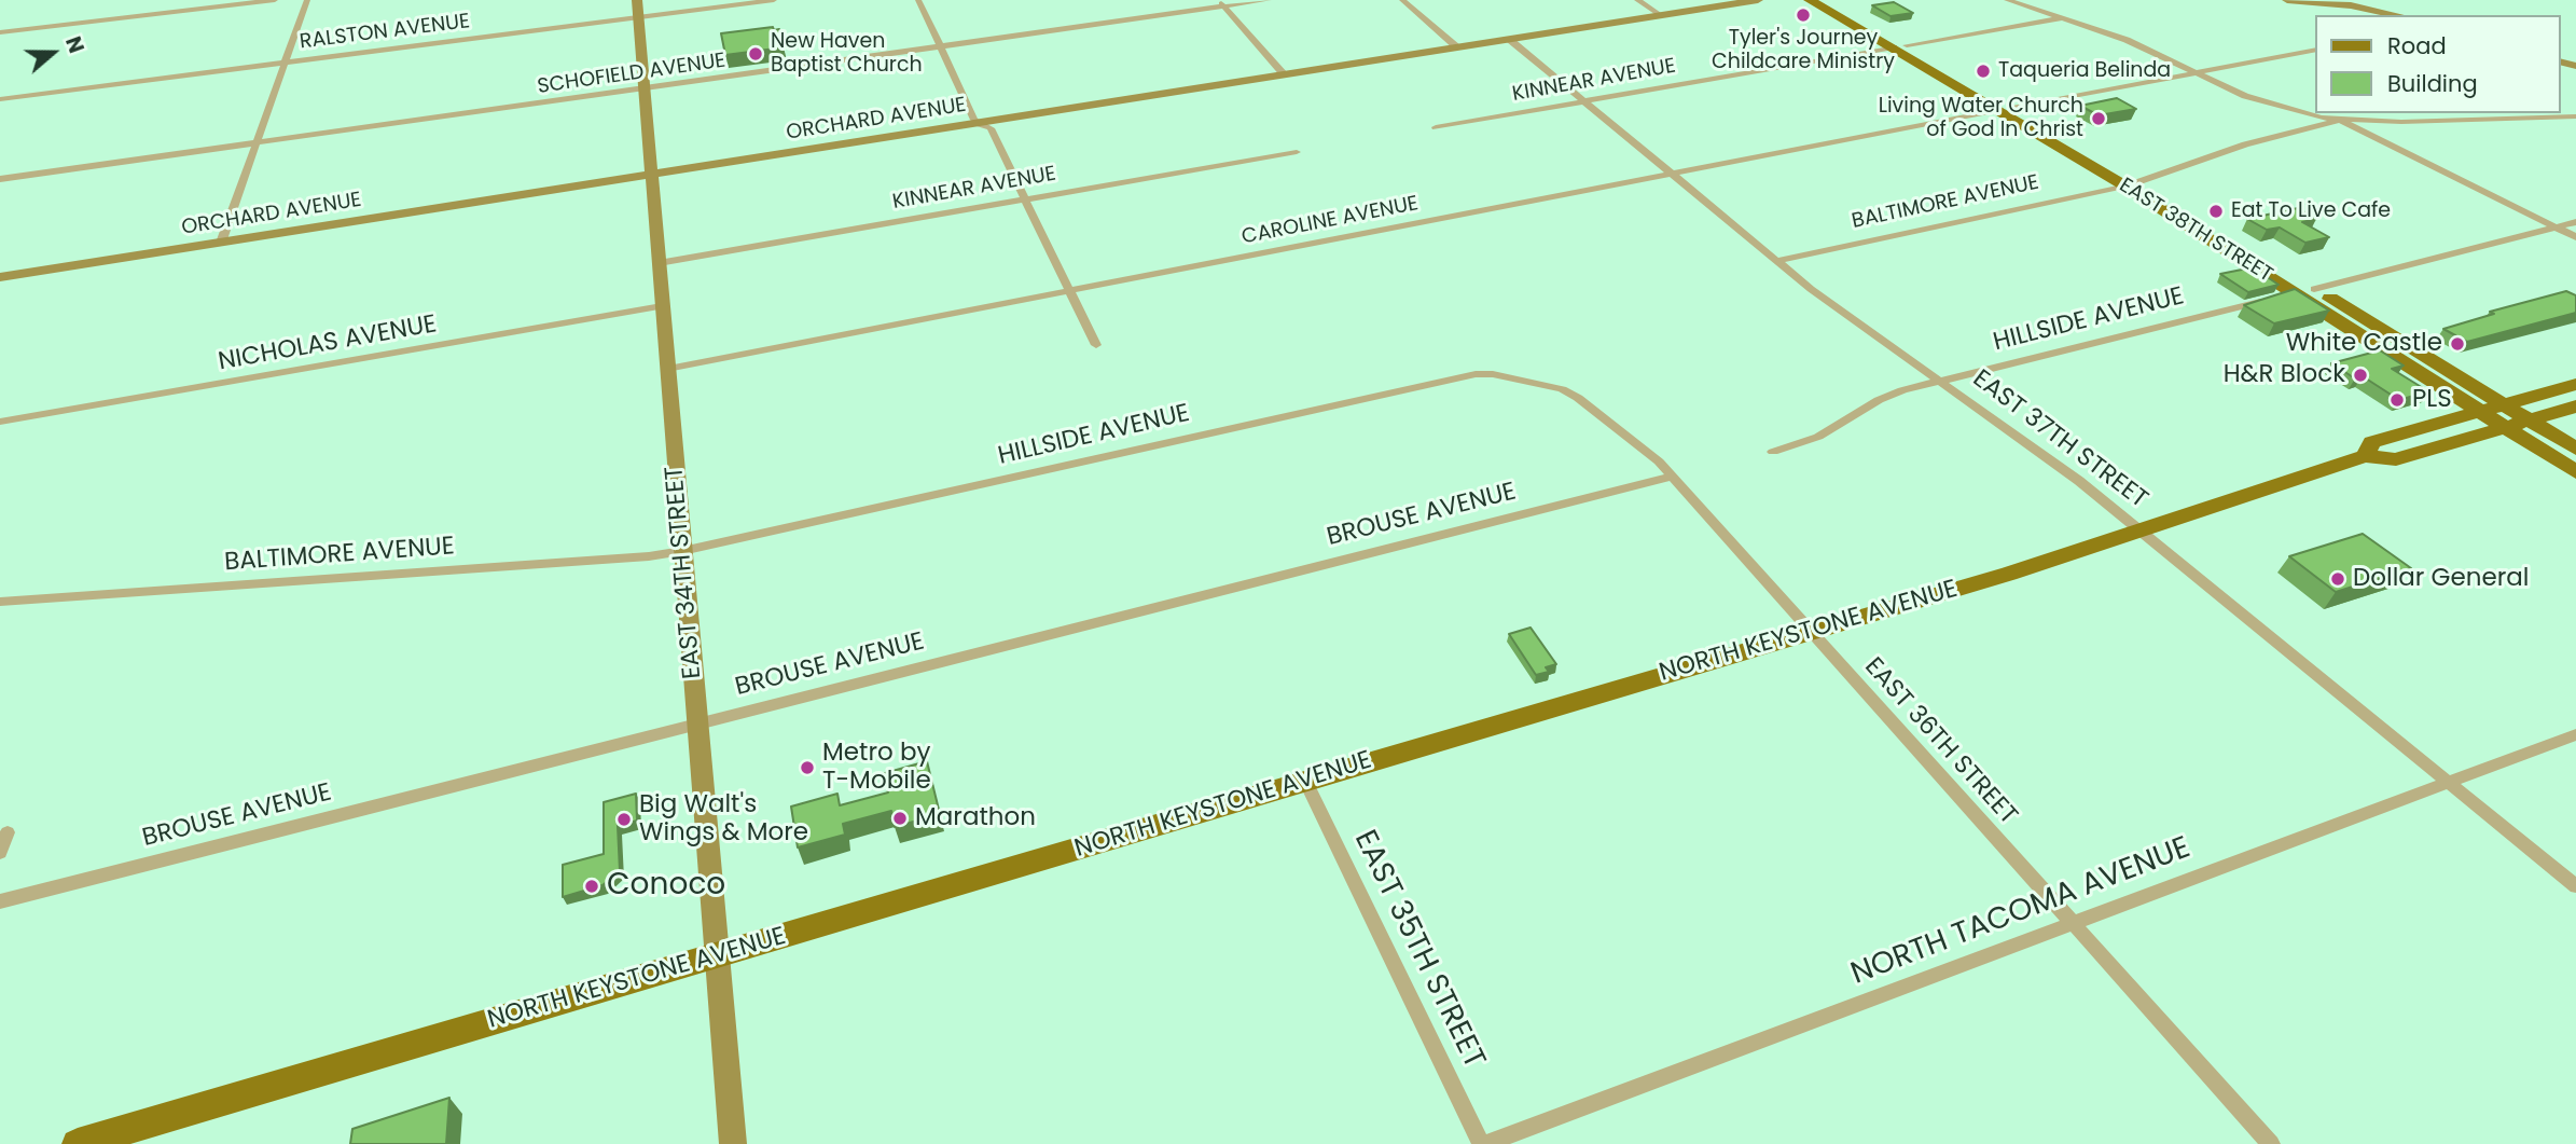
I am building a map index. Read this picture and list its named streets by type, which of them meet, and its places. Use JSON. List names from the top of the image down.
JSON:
{
  "streets": {
    "main road": ["EAST 38TH STREET", "NORTH KEYSTONE AVENUE"],
    "street": [
      "RALSTON AVENUE",
      "SCHOFIELD AVENUE",
      "KINNEAR AVENUE",
      "ORCHARD AVENUE",
      "BALTIMORE AVENUE",
      "CAROLINE AVENUE",
      "HILLSIDE AVENUE",
      "NICHOLAS AVENUE",
      "EAST 37TH STREET",
      "BROUSE AVENUE",
      "EAST 34TH STREET",
      "EAST 36TH STREET",
      "NORTH TACOMA AVENUE",
      "EAST 35TH STREET"
    ]
  },
  "crossings": [
    ["RALSTON AVENUE", "EAST 34TH STREET"],
    ["SCHOFIELD AVENUE", "EAST 34TH STREET"],
    ["KINNEAR AVENUE", "EAST 38TH STREET"],
    ["KINNEAR AVENUE", "EAST 37TH STREET"],
    ["KINNEAR AVENUE", "EAST 34TH STREET"],
    ["ORCHARD AVENUE", "EAST 37TH STREET"],
    ["ORCHARD AVENUE", "EAST 34TH STREET"],
    ["BALTIMORE AVENUE", "EAST 38TH STREET"],
    ["BALTIMORE AVENUE", "HILLSIDE AVENUE"],
    ["BALTIMORE AVENUE", "EAST 37TH STREET"],
    ["BALTIMORE AVENUE", "EAST 34TH STREET"],
    ["CAROLINE AVENUE", "EAST 38TH STREET"],
    ["CAROLINE AVENUE", "EAST 37TH STREET"],
    ["CAROLINE AVENUE", "EAST 34TH STREET"],
    ["EAST 38TH STREET", "HILLSIDE AVENUE"],
    ["EAST 38TH STREET", "NORTH KEYSTONE AVENUE"],
    ["HILLSIDE AVENUE", "EAST 37TH STREET"],
    ["HILLSIDE AVENUE", "EAST 34TH STREET"],
    ["HILLSIDE AVENUE", "EAST 36TH STREET"],
    ["NICHOLAS AVENUE", "EAST 34TH STREET"],
    ["EAST 37TH STREET", "NORTH KEYSTONE AVENUE"],
    ["EAST 37TH STREET", "NORTH TACOMA AVENUE"],
    ["BROUSE AVENUE", "EAST 34TH STREET"],
    ["BROUSE AVENUE", "EAST 36TH STREET"],
    ["EAST 34TH STREET", "NORTH KEYSTONE AVENUE"],
    ["NORTH KEYSTONE AVENUE", "EAST 36TH STREET"],
    ["NORTH KEYSTONE AVENUE", "EAST 35TH STREET"],
    ["EAST 36TH STREET", "NORTH TACOMA AVENUE"],
    ["NORTH TACOMA AVENUE", "EAST 35TH STREET"]
  ],
  "places": [
    "Tyler's Journey Childcare Ministry",
    "New Haven Baptist Church",
    "Taqueria Belinda",
    "Living Water Church of God In Christ",
    "Eat To Live Cafe",
    "White Castle",
    "H&R Block",
    "PLS",
    "Dollar General",
    "Metro by T-Mobile",
    "Marathon",
    "Big Walt's Wings & More",
    "Conoco"
  ],
  "legend": ["Road", "Building"],
  "north": "right"
}
